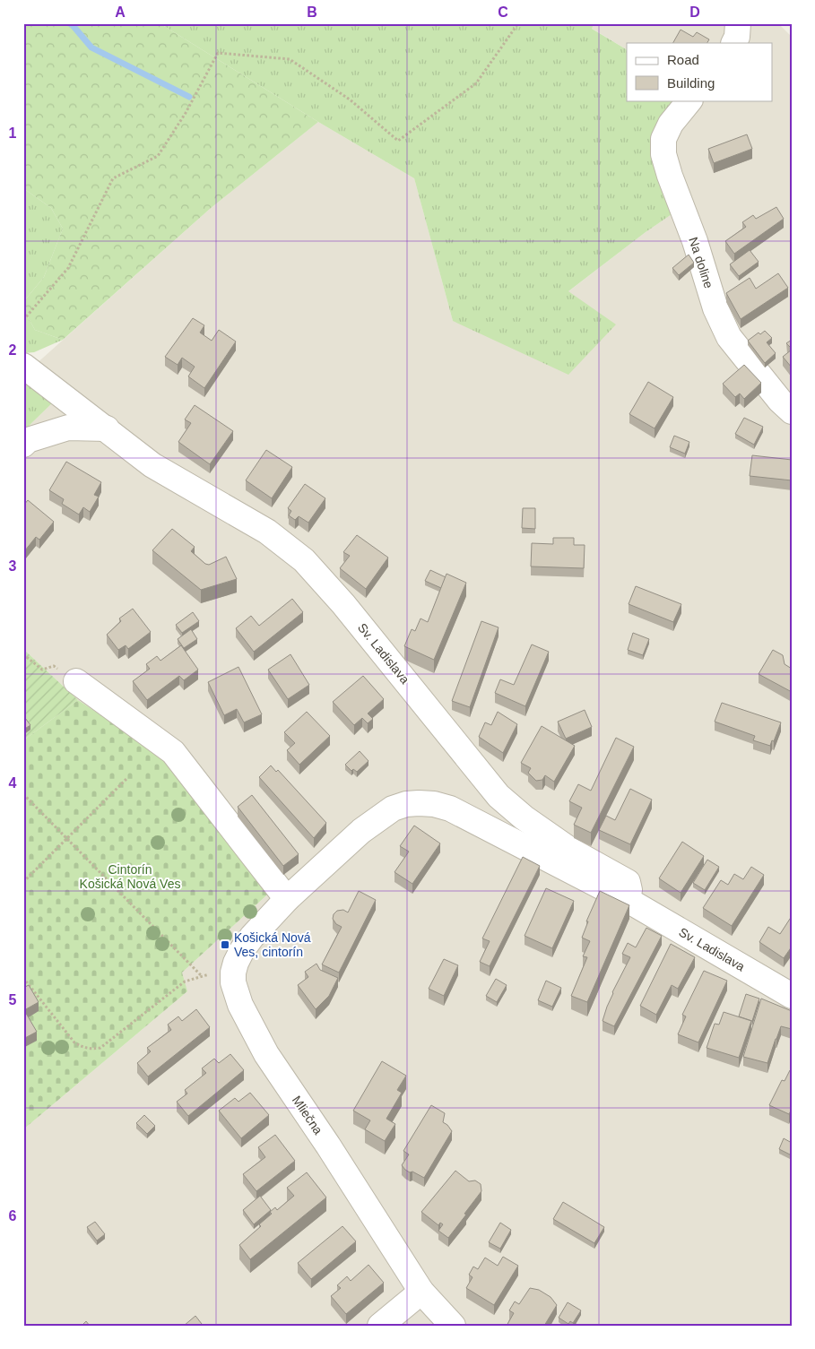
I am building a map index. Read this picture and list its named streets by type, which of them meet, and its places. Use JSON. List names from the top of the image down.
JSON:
{
  "streets": {
    "street": ["Na doline", "Sv. Ladislava", "Mliečna"]
  },
  "crossings": [
    ["Sv. Ladislava", "Mliečna"]
  ],
  "parks": ["Cintorín Košická Nová Ves"],
  "places": {
    "transit": ["Košická Nová Ves, cintorín"]
  },
  "legend": ["Road", "Building"],
  "grid": {
    "columns": [
      "A",
      "B",
      "C",
      "D"
    ],
    "rows": [
      "1",
      "2",
      "3",
      "4",
      "5",
      "6"
    ]
  }
}
